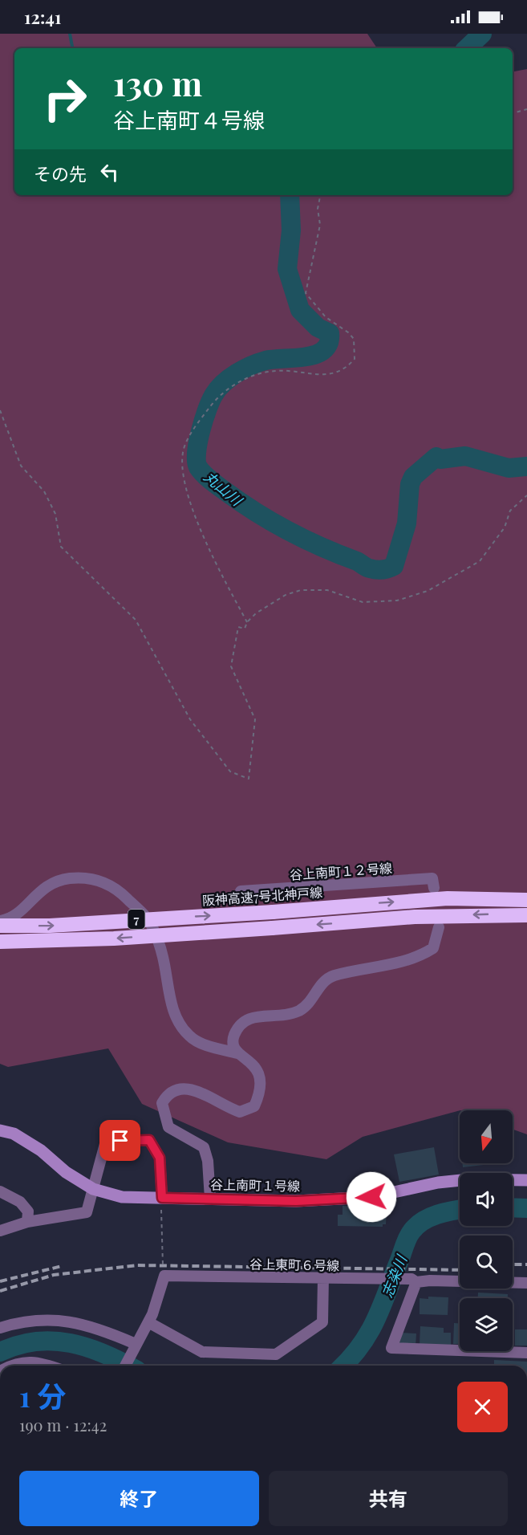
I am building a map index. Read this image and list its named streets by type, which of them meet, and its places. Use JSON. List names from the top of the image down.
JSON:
{
  "streets": {
    "highway": ["阪神高速7号北神戸線", "7"],
    "street": ["谷上南町１２号線", "谷上南町１号線", "谷上東町６号線"]
  },
  "water": ["丸山川", "志染川"],
  "north": "bottom",
  "page": {
    "status": "12:41",
    "turn": ["130 m", "谷上南町４号線"],
    "then": "その先",
    "heading": ["1 分", "190 m · 12:42"],
    "buttons": ["終了", "共有"]
  }
}
